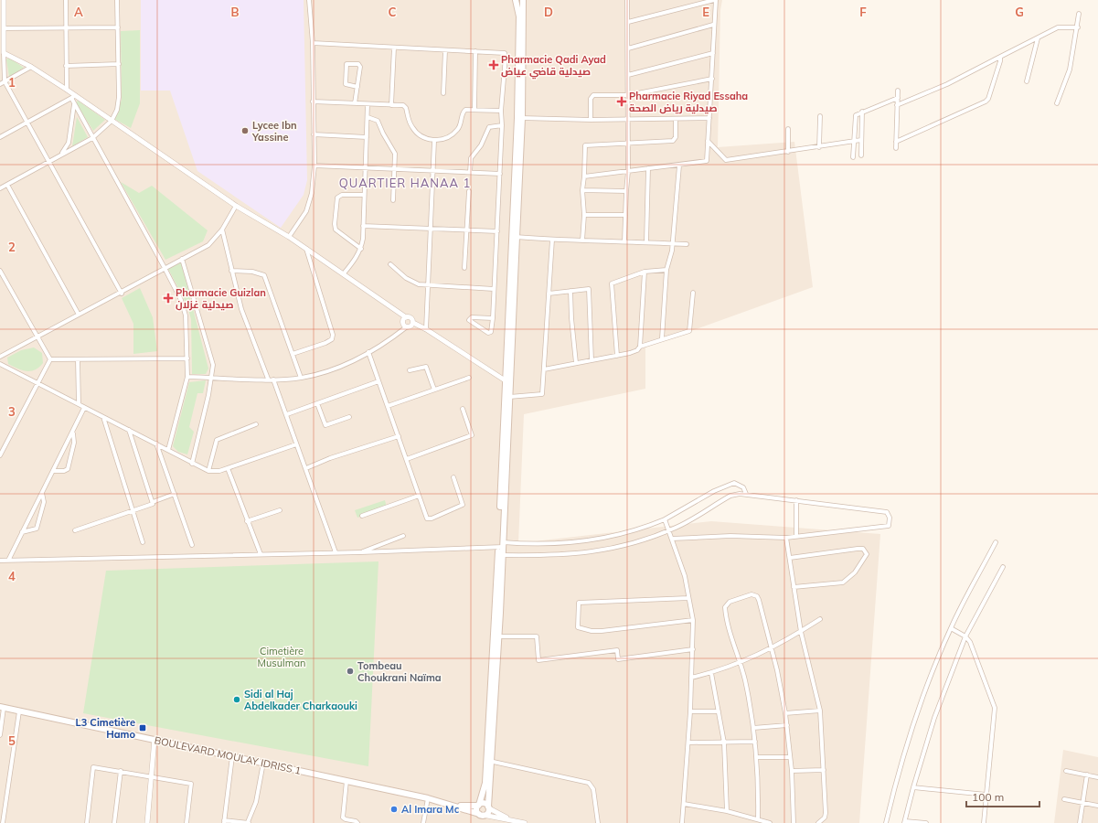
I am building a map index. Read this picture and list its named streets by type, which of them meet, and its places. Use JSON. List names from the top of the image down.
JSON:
{
  "streets": {
    "main road": ["BOULEVARD MOULAY IDRISS 1"]
  },
  "districts": ["QUARTIER HANAA 1"],
  "parks": ["Cimetière Musulman"],
  "places": {
    "health": ["Pharmacie Qadi Ayad صيدلية قاضي عياض", "Pharmacie Riyad Essaha صيدلية رياض الصحة", "Pharmacie Guizlan صيدلية غزلان"],
    "other": [
      "Lycee Ibn Yassine",
      "Tombeau Choukrani Naïma",
      "Sidi al Haj Abdelkader Charkaouki",
      "Al Imara Mc"
    ],
    "transit": ["L3 Cimetière Hamo"]
  },
  "scale_bar": "100 m",
  "grid": {
    "columns": [
      "A",
      "B",
      "C",
      "D",
      "E",
      "F",
      "G"
    ],
    "rows": [
      "1",
      "2",
      "3",
      "4",
      "5"
    ]
  }
}
